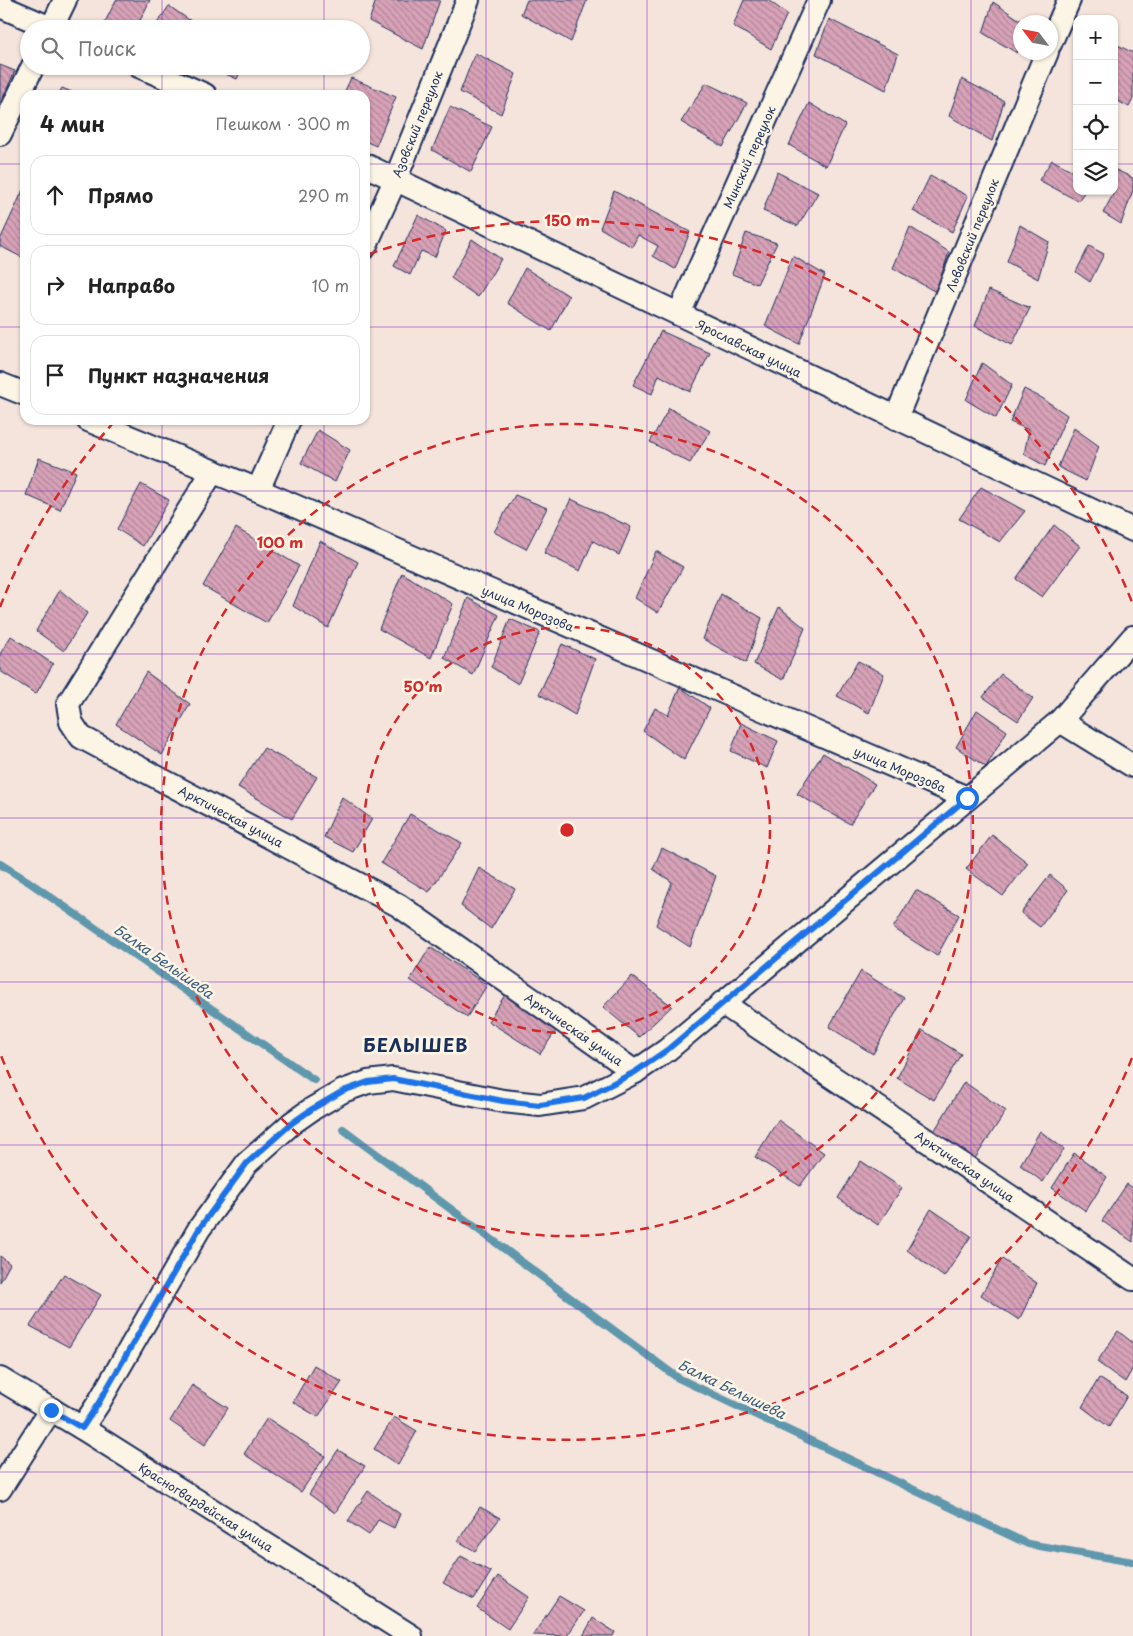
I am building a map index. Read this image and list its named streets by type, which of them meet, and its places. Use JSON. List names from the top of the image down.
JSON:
{
  "streets": {
    "street": [
      "Азовский переулок",
      "Минский переулок",
      "Львовский переулок",
      "Ярославская улица",
      "улица Морозова",
      "Арктическая улица",
      "Красногвардейская улица"
    ]
  },
  "crossings": [
    ["Азовский переулок", "Ярославская улица"],
    ["Минский переулок", "Ярославская улица"],
    ["Львовский переулок", "Ярославская улица"],
    ["улица Морозова", "Арктическая улица"]
  ],
  "districts": ["БЕЛЫШЕВ"],
  "water": ["Балка Белышева"],
  "north": "top left",
  "page": {
    "map_buttons": ["+", "−"],
    "search": "Поиск",
    "heading": ["4 мин", "Пешком · 300 m"],
    "list": [
      ["Прямо", "290 m"],
      ["Направо", "10 m"],
      "Пункт назначения"
    ]
  },
  "rings": ["150 m", "100 m", "50 m"]
}
